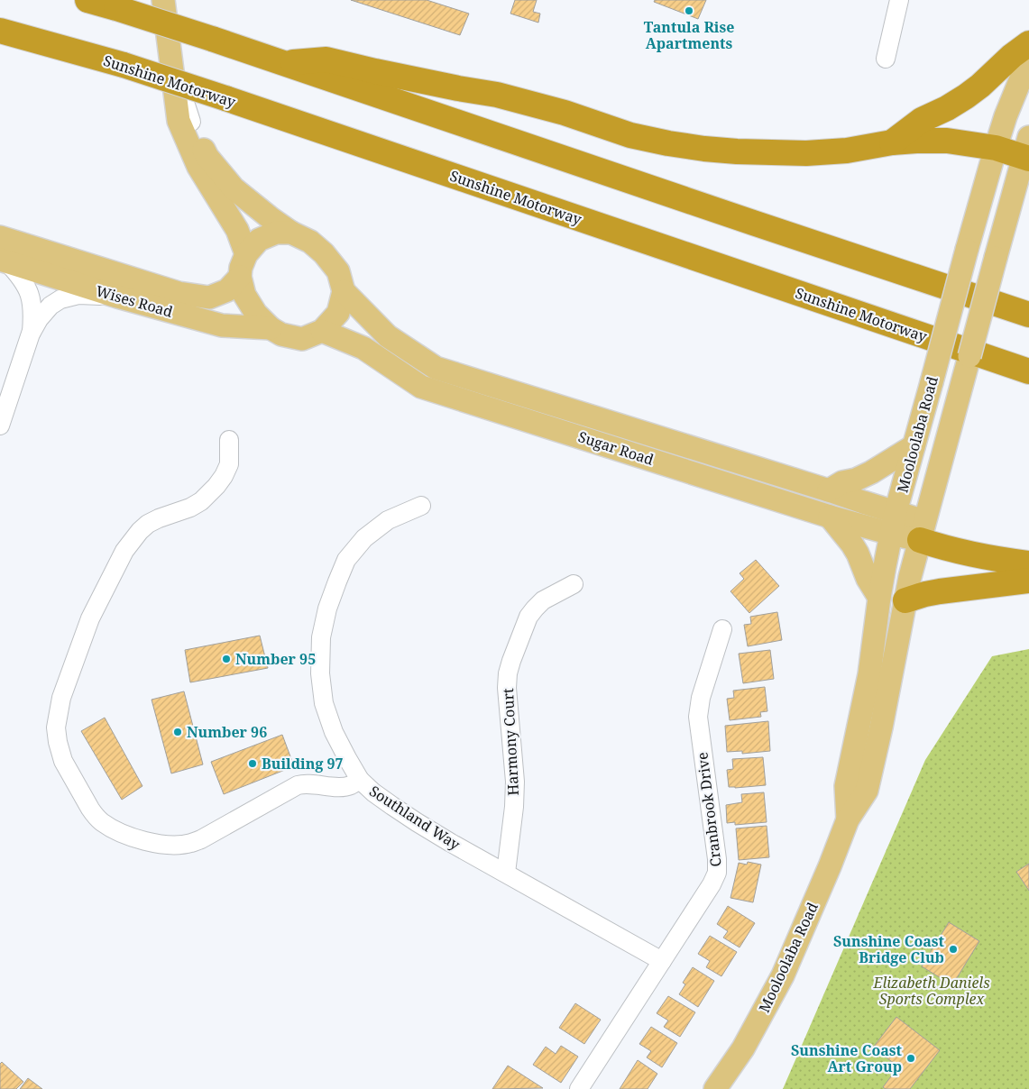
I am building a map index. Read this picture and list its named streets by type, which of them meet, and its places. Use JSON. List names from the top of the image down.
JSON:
{
  "streets": {
    "highway": ["Sunshine Motorway"],
    "main road": ["Wises Road", "Mooloolaba Road", "Sugar Road"],
    "street": ["Harmony Court", "Cranbrook Drive", "Southland Way"]
  },
  "crossings": [
    ["Wises Road", "Sugar Road"],
    ["Mooloolaba Road", "Sugar Road"],
    ["Harmony Court", "Southland Way"],
    ["Cranbrook Drive", "Southland Way"]
  ],
  "parks": ["Elizabeth Daniels Sports Complex"],
  "places": [
    "Tantula Rise Apartments",
    "Number 95",
    "Number 96",
    "Building 97",
    "Sunshine Coast Bridge Club",
    "Sunshine Coast Art Group"
  ]
}
